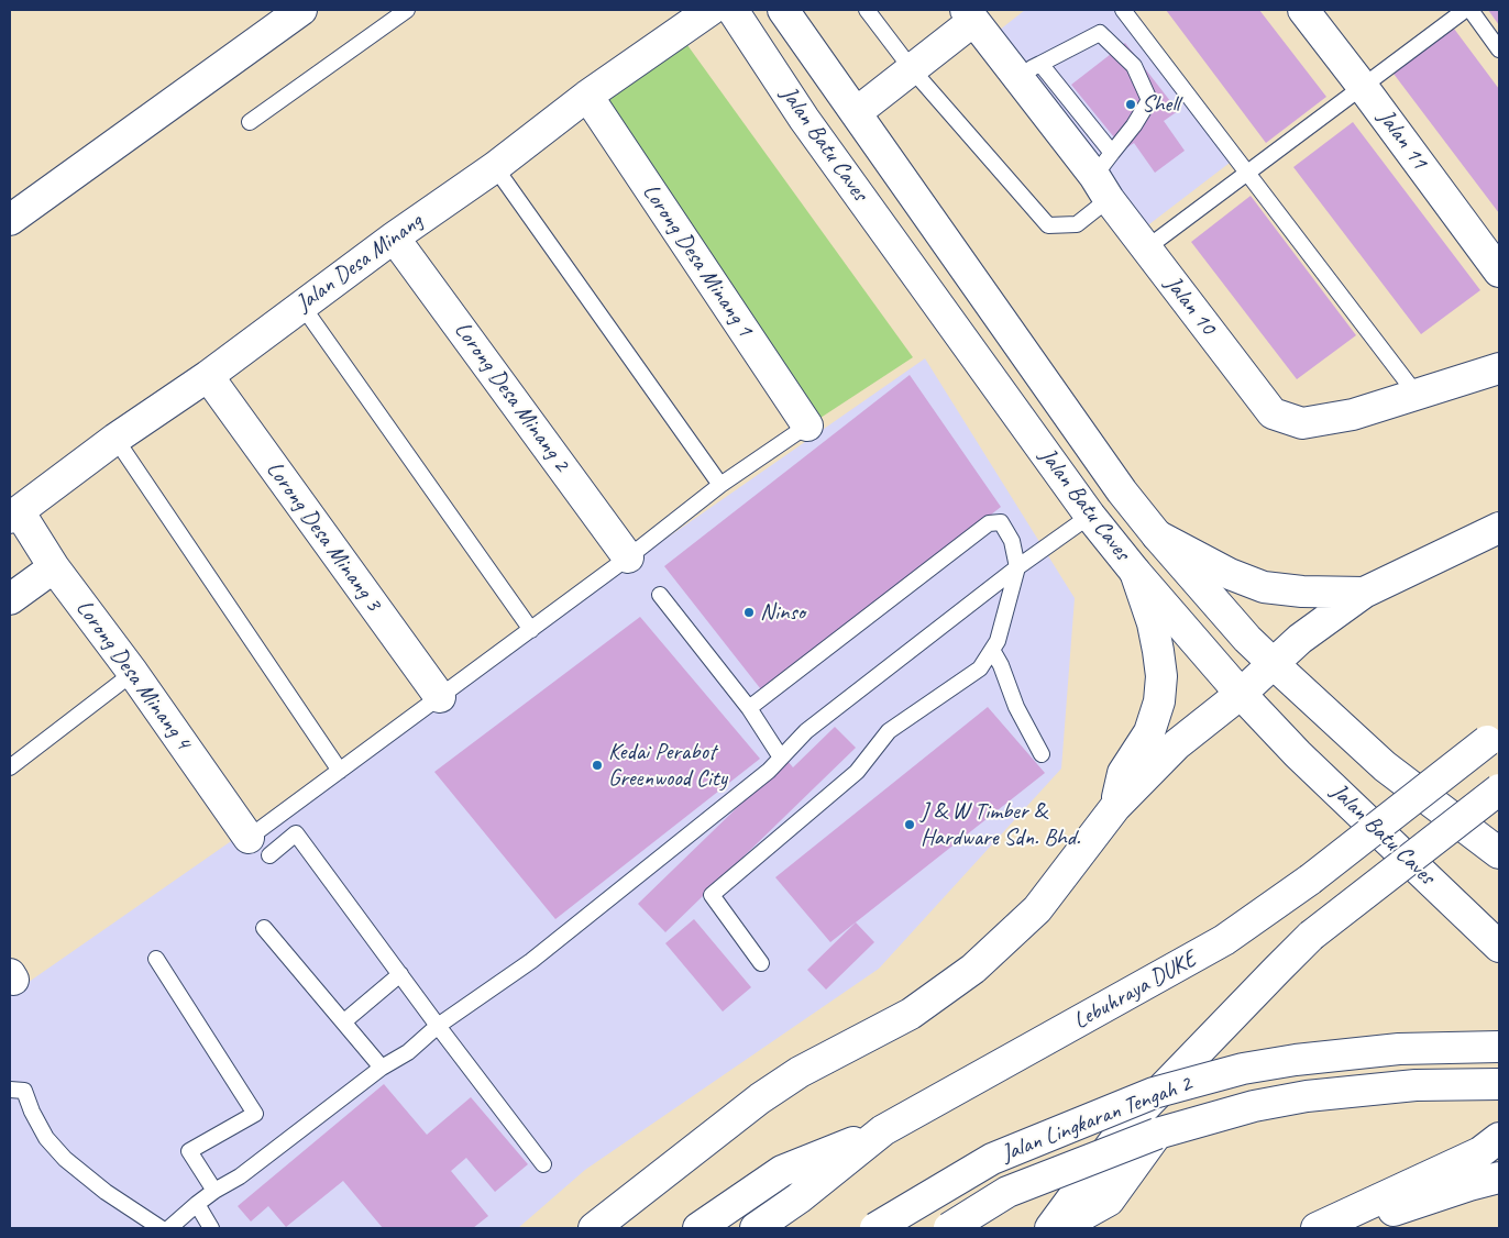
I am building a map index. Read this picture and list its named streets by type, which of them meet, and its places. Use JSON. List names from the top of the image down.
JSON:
{
  "streets": {
    "main road": [
      "Jalan 11",
      "Jalan Batu Caves",
      "Lorong Desa Minang 1",
      "Jalan Desa Minang",
      "Jalan 10",
      "Lorong Desa Minang 2",
      "Lorong Desa Minang 3",
      "Lorong Desa Minang 4",
      "Lebuhraya DUKE",
      "Jalan Lingkaran Tengah 2"
    ]
  },
  "crossings": [
    ["Lorong Desa Minang 1", "Jalan Desa Minang"],
    ["Jalan Desa Minang", "Lorong Desa Minang 2"],
    ["Jalan Desa Minang", "Lorong Desa Minang 3"],
    ["Jalan Desa Minang", "Lorong Desa Minang 4"]
  ],
  "places": [
    "Shell",
    "Ninso",
    "Kedai Perabot Greenwood City",
    "J & W Timber & Hardware Sdn. Bhd."
  ]
}
